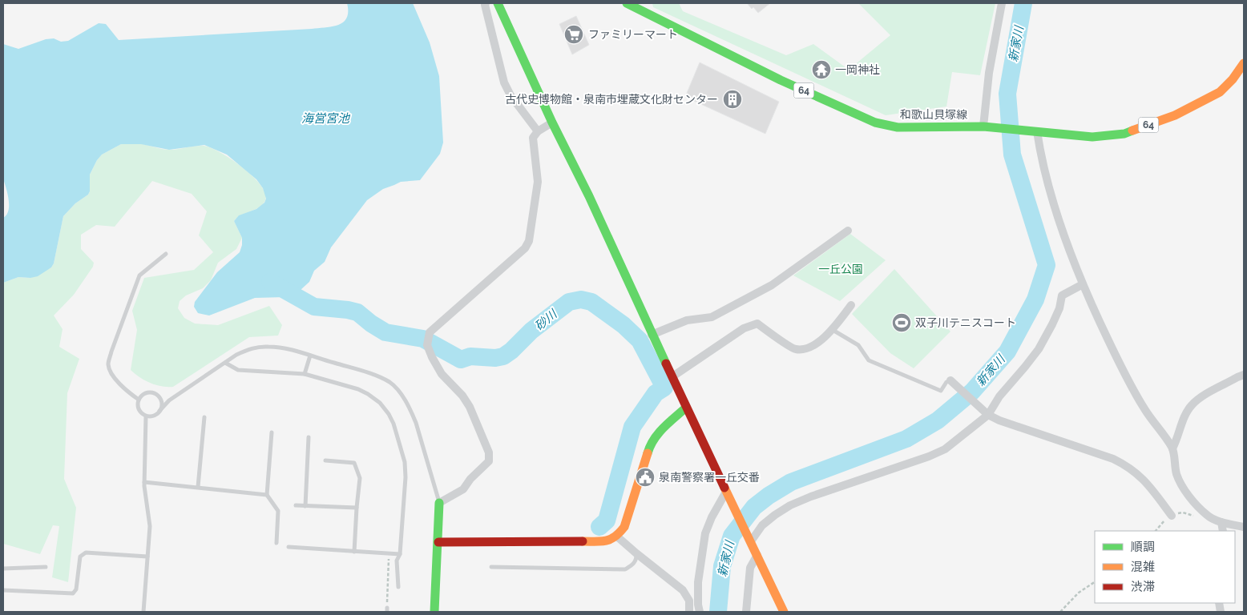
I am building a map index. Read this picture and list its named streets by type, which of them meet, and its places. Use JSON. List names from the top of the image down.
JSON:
{
  "streets": {
    "street": ["64", "和歌山貝塚線"]
  },
  "water": ["新家川", "海営宮池", "砂川"],
  "parks": ["一丘公園"],
  "places": {
    "supermarket": ["ファミリーマート"],
    "temple": ["一岡神社"],
    "building": ["古代史博物館・泉南市埋蔵文化財センター"],
    "sports": ["双子川テニスコート"],
    "public building": ["泉南警察署一丘交番"]
  },
  "legend": ["順調", "混雑", "渋滞"]
}
